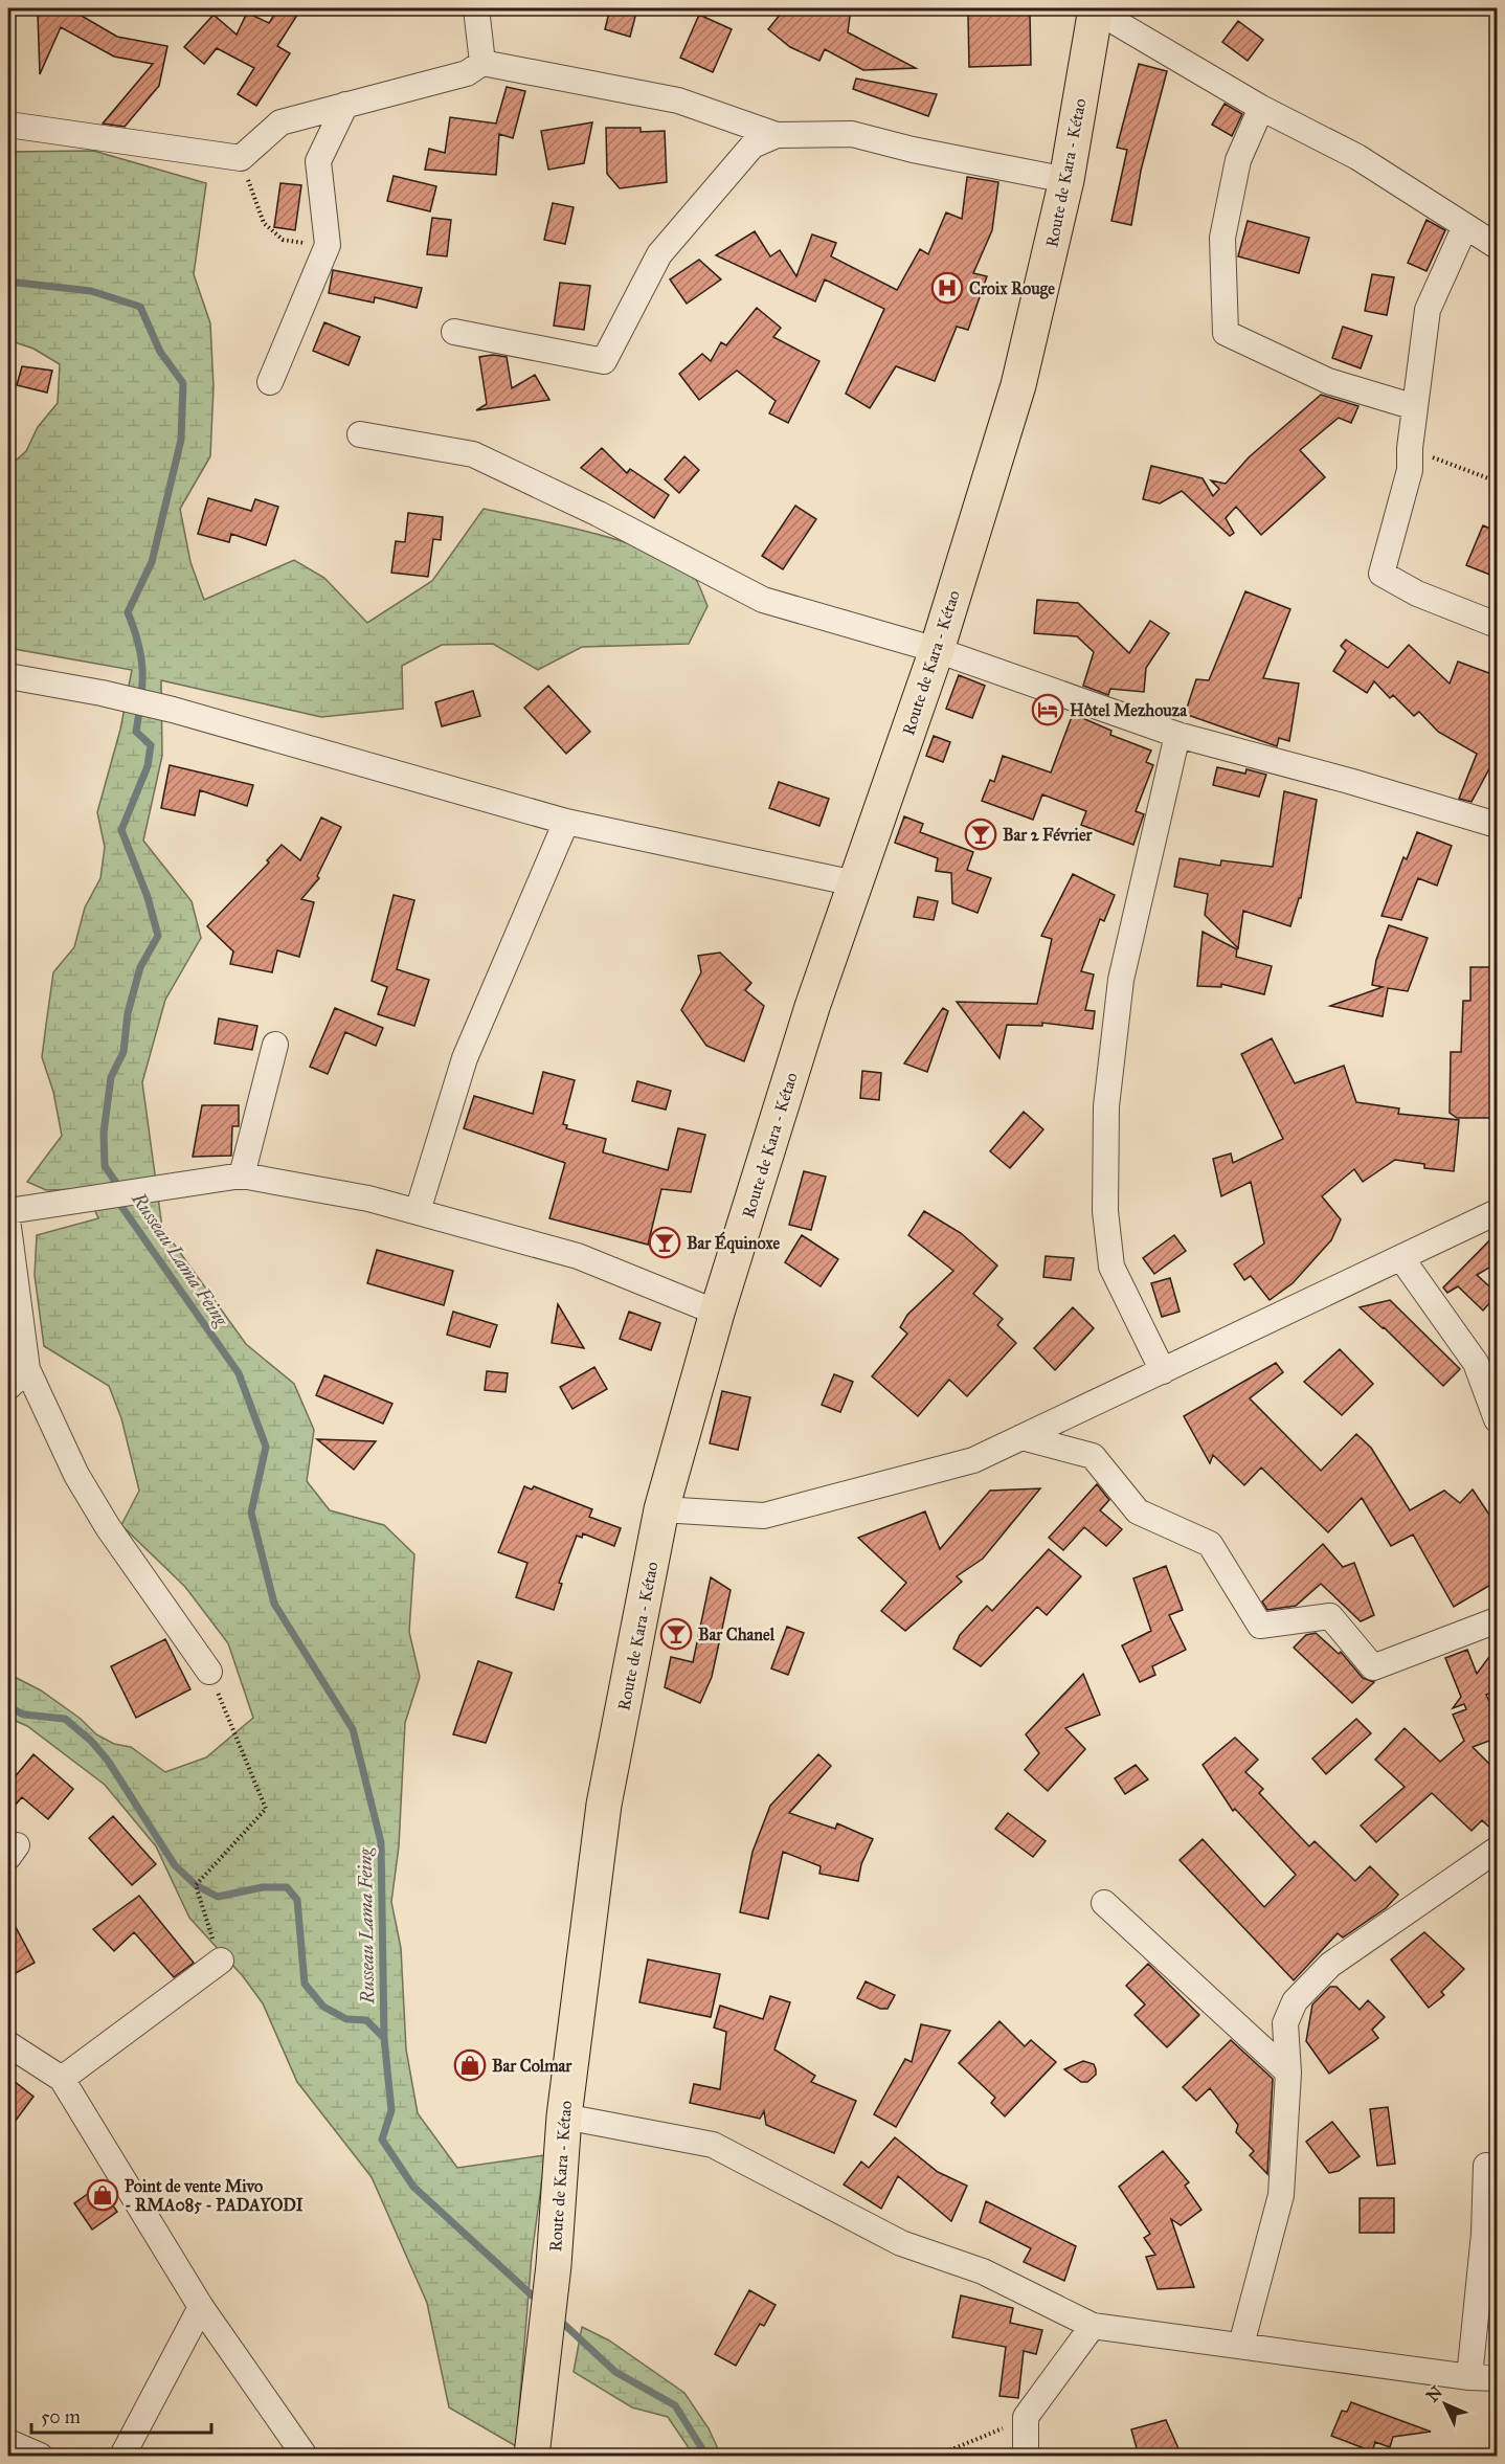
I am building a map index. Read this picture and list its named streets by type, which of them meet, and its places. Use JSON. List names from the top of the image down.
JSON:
{
  "streets": {
    "main road": ["Route de Kara - Kétao"]
  },
  "water": ["Russeau Lama Feing"],
  "places": {
    "hospital": ["Croix Rouge"],
    "hotel": ["Hôtel Mezhouza"],
    "bar": ["Bar 2 Février", "Bar Équinoxe", "Bar Chanel"],
    "shop": ["Bar Colmar", "Point de vente Mivo - RMA085 - PADAYODI"]
  },
  "scale_bar": "50 m",
  "north": "top left"
}
